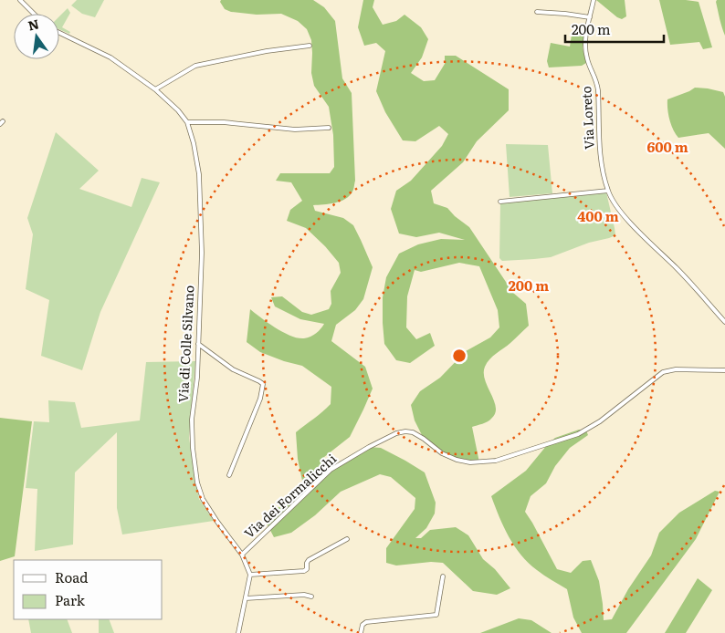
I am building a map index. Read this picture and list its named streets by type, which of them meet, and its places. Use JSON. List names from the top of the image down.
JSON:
{
  "streets": {
    "street": ["Via Loreto", "Via di Colle Silvano", "Via dei Formalicchi"]
  },
  "crossings": [
    ["Via di Colle Silvano", "Via dei Formalicchi"]
  ],
  "legend": ["Road", "Park"],
  "scale_bar": "200 m",
  "north": "top",
  "rings": ["600 m", "400 m", "200 m"]
}
